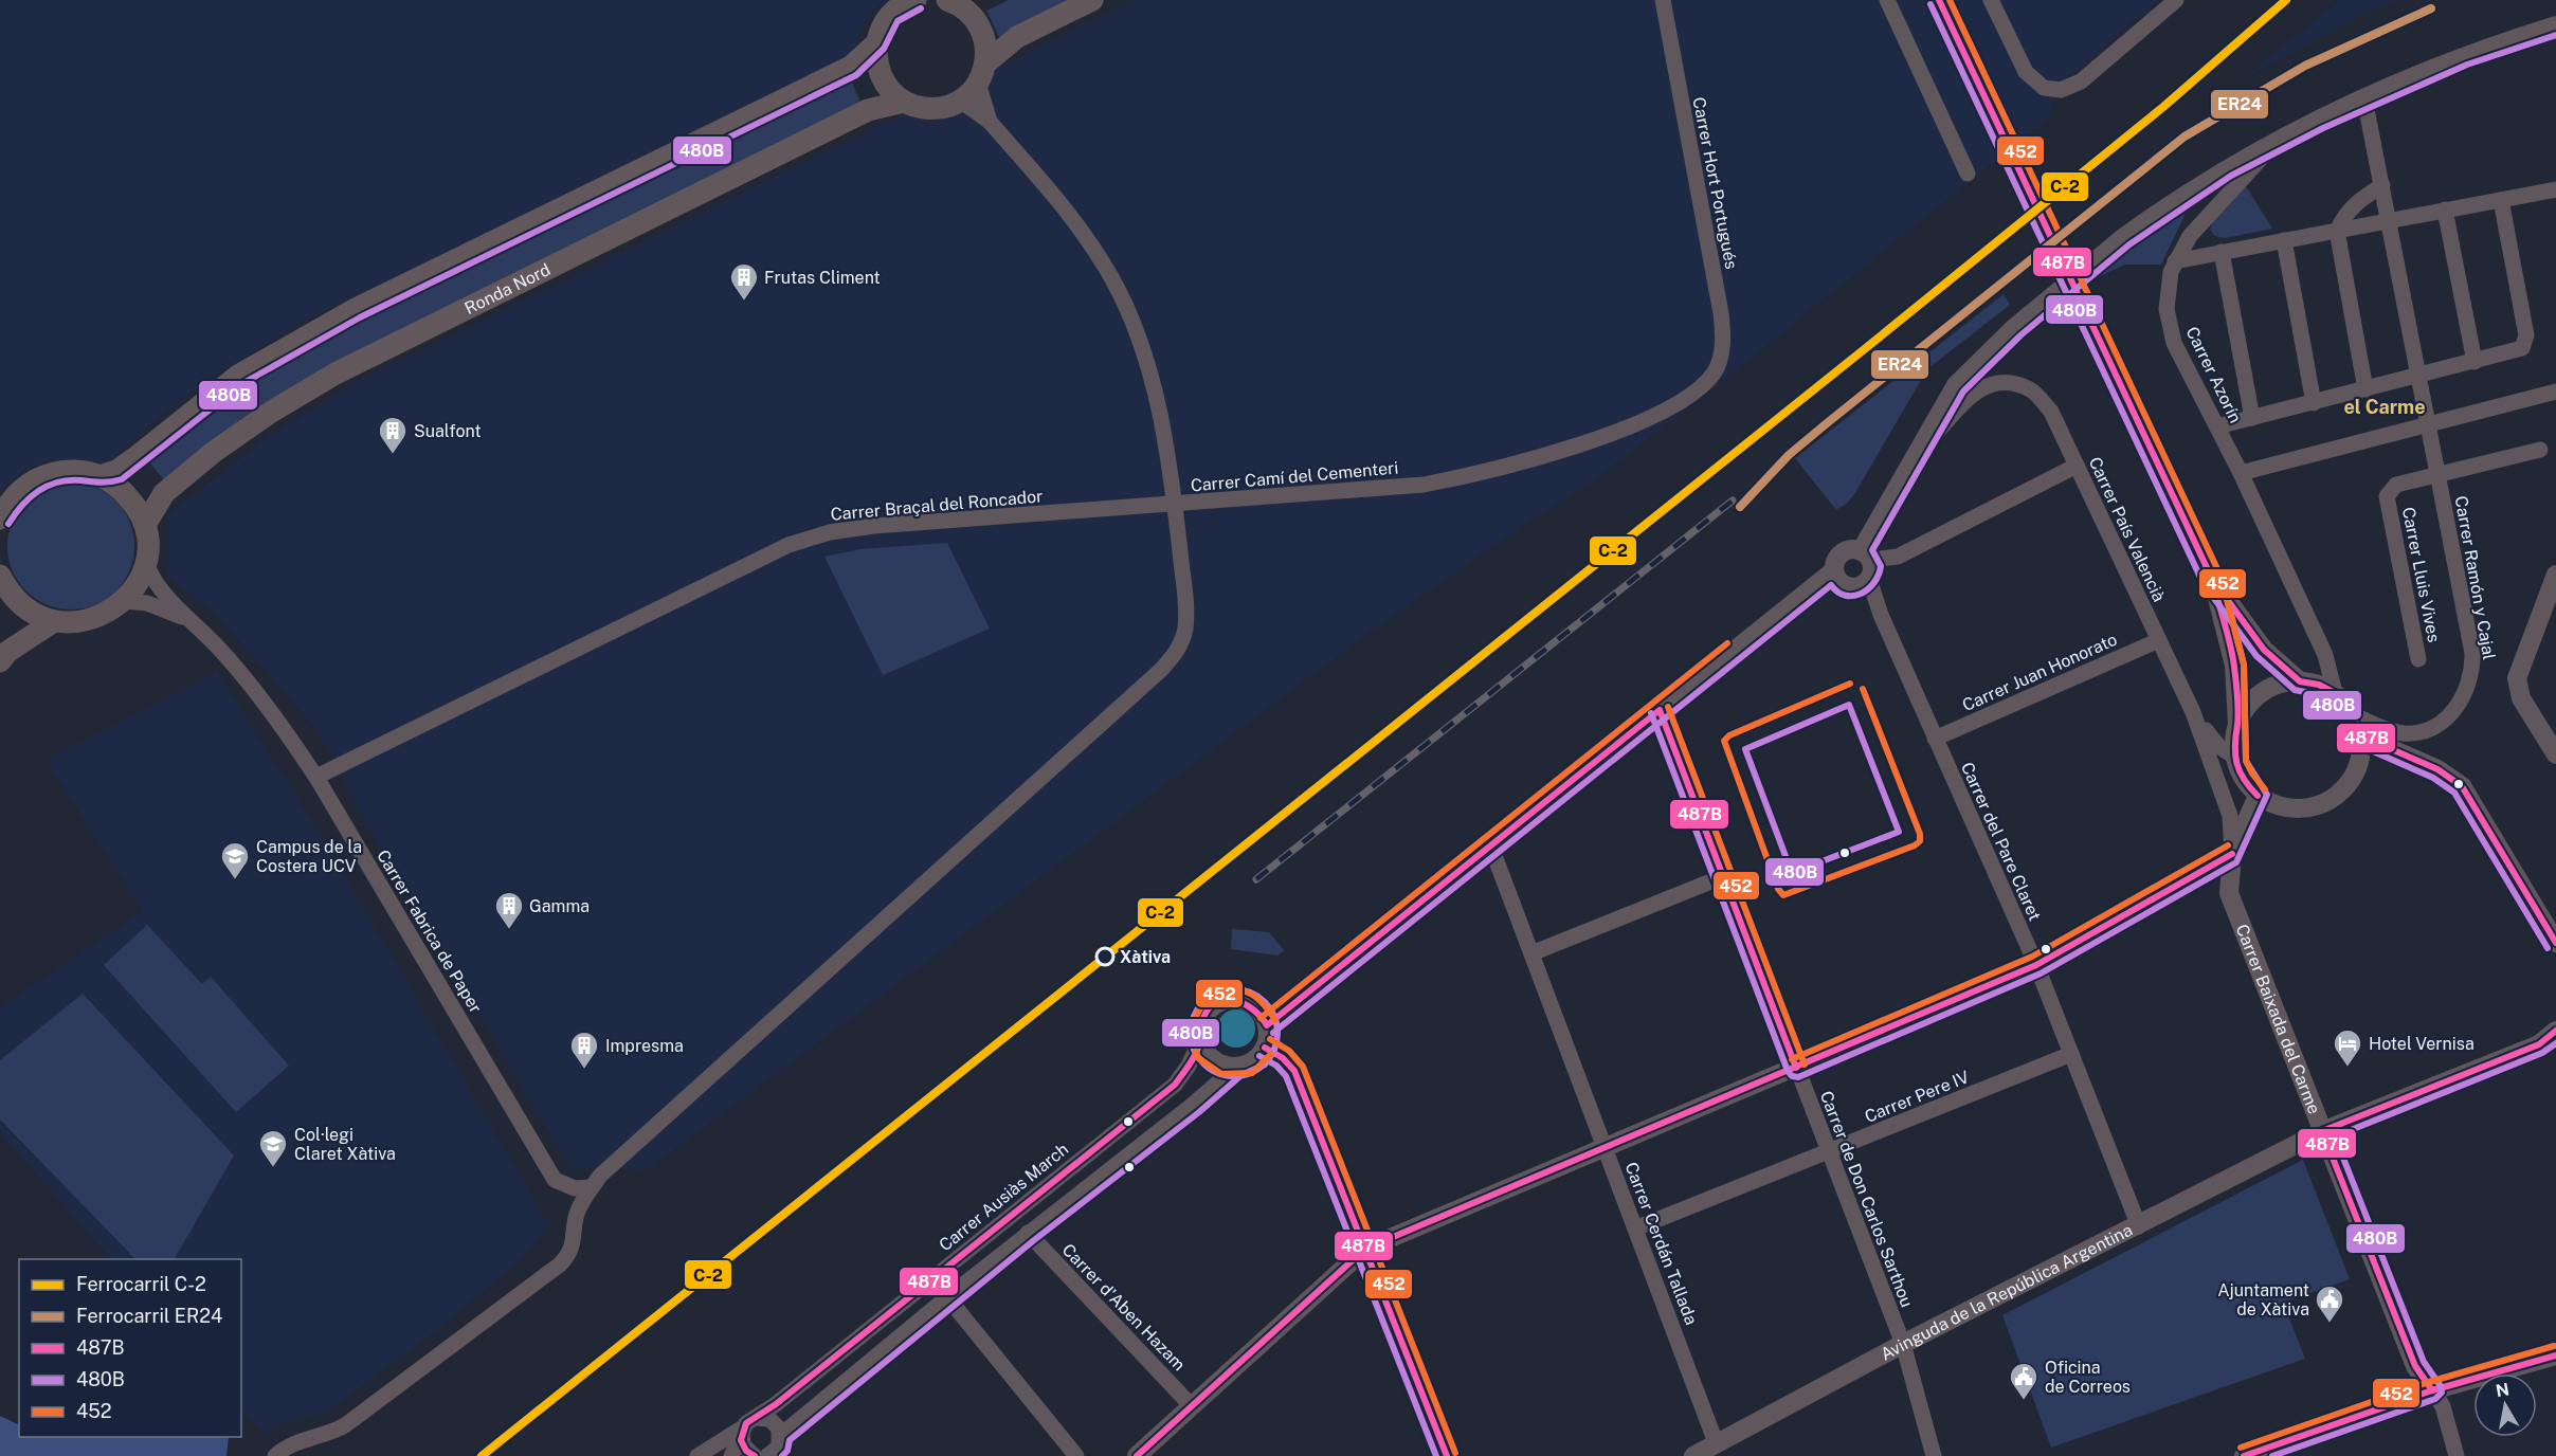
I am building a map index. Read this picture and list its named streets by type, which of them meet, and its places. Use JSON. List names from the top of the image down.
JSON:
{
  "streets": {
    "main road": ["Ronda Nord"],
    "street": [
      "Carrer Hort Portugués",
      "Carrer Azorín",
      "Carrer Camí del Cementeri",
      "Carrer Braçal del Roncador",
      "Carrer País Valencià",
      "Carrer Lluis Vives",
      "Carrer Ramón y Cajal",
      "Carrer Juan Honorato",
      "Carrer del Pare Claret",
      "Carrer Fabrica de Paper",
      "Carrer Baixada del Carme",
      "Carrer Pere IV",
      "Carrer Ausiàs March",
      "Carrer de Don Carlos Sarthou",
      "Carrer Cerdán Tallada",
      "Avinguda de la República Argentina",
      "Carrer d'Aben Hazam"
    ]
  },
  "crossings": [
    ["Carrer Hort Portugués", "Carrer Camí del Cementeri"],
    ["Carrer Azorín", "Carrer Ramón y Cajal"],
    ["Carrer Azorín", "Carrer Baixada del Carme"],
    ["Carrer Camí del Cementeri", "Carrer Braçal del Roncador"],
    ["Carrer Braçal del Roncador", "Carrer Fabrica de Paper"],
    ["Carrer País Valencià", "Carrer Juan Honorato"],
    ["Carrer Lluis Vives", "Carrer Ramón y Cajal"],
    ["Carrer Ramón y Cajal", "Carrer Baixada del Carme"],
    ["Carrer Juan Honorato", "Carrer del Pare Claret"],
    ["Carrer del Pare Claret", "Carrer Pere IV"],
    ["Carrer del Pare Claret", "Avinguda de la República Argentina"],
    ["Carrer Baixada del Carme", "Avinguda de la República Argentina"],
    ["Carrer Pere IV", "Carrer de Don Carlos Sarthou"],
    ["Carrer Pere IV", "Carrer Cerdán Tallada"],
    ["Carrer de Don Carlos Sarthou", "Avinguda de la República Argentina"],
    ["Carrer Cerdán Tallada", "Avinguda de la República Argentina"]
  ],
  "districts": ["el Carme"],
  "places": {
    "building": [
      "Frutas Climent",
      "Sualfont",
      "Gamma",
      "Impresma"
    ],
    "school or university": ["Campus de la Costera UCV", "Col·legi Claret Xàtiva"],
    "other": ["Xàtiva"],
    "hotel": ["Hotel Vernisa"],
    "public building": ["Ajuntament de Xàtiva", "Oficina de Correos"]
  },
  "lines": [
    "rail line C-2",
    "transit line 487B",
    "transit line 452",
    "transit line 480B",
    "rail line ER24"
  ],
  "legend": [
    "Ferrocarril C-2",
    "Ferrocarril ER24",
    "487B",
    "480B",
    "452"
  ],
  "north": "top"
}
